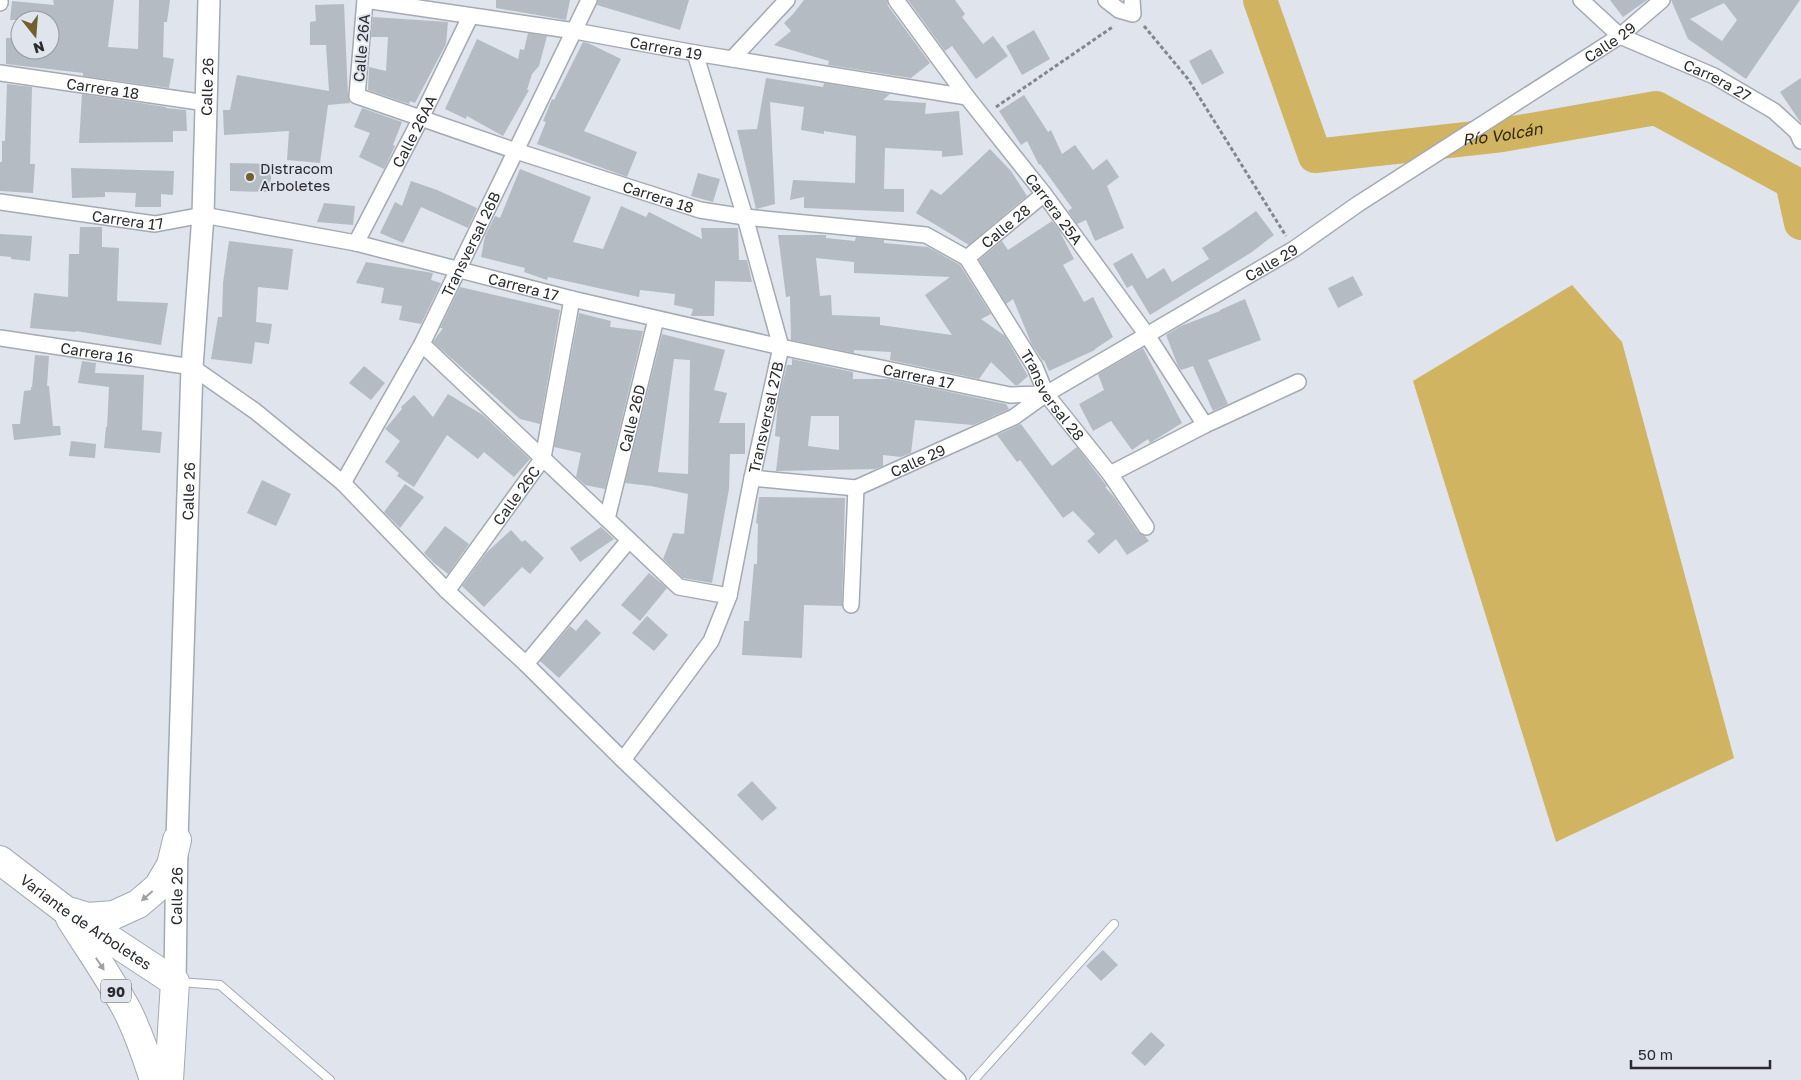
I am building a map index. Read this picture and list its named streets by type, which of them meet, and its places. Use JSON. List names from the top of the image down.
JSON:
{
  "streets": {
    "highway": ["Variante de Arboletes", "90"],
    "main road": ["Calle 26"],
    "street": [
      "Calle 29",
      "Carrera 19",
      "Calle 26A",
      "Carrera 27",
      "Carrera 18",
      "Calle 26AA",
      "Carrera 25A",
      "Carrera 17",
      "Calle 28",
      "Transversal 26B",
      "Carrera 16",
      "Transversal 28",
      "Transversal 27B",
      "Calle 26D",
      "Calle 26C"
    ]
  },
  "crossings": [
    ["Calle 29", "Carrera 27"],
    ["Calle 29", "Carrera 25A"],
    ["Calle 29", "Carrera 17"],
    ["Calle 29", "Transversal 28"],
    ["Carrera 19", "Calle 26A"],
    ["Carrera 19", "Calle 26AA"],
    ["Carrera 19", "Carrera 25A"],
    ["Carrera 19", "Transversal 26B"],
    ["Carrera 19", "Transversal 27B"],
    ["Calle 26A", "Carrera 18"],
    ["Calle 26", "Carrera 18"],
    ["Calle 26", "Carrera 17"],
    ["Calle 26", "Carrera 16"],
    ["Calle 26", "Variante de Arboletes"],
    ["Carrera 18", "Calle 26AA"],
    ["Carrera 18", "Calle 28"],
    ["Carrera 18", "Transversal 26B"],
    ["Carrera 18", "Transversal 28"],
    ["Carrera 18", "Transversal 27B"],
    ["Calle 26AA", "Carrera 17"],
    ["Carrera 25A", "Calle 28"],
    ["Carrera 17", "Transversal 26B"],
    ["Carrera 17", "Transversal 28"],
    ["Carrera 17", "Transversal 27B"],
    ["Carrera 17", "Calle 26D"],
    ["Carrera 17", "Calle 26C"],
    ["Calle 28", "Transversal 28"],
    ["Variante de Arboletes", "90"]
  ],
  "water": ["Río Volcán"],
  "places": ["Distracom Arboletes"],
  "scale_bar": "50 m",
  "north": "bottom"
}
